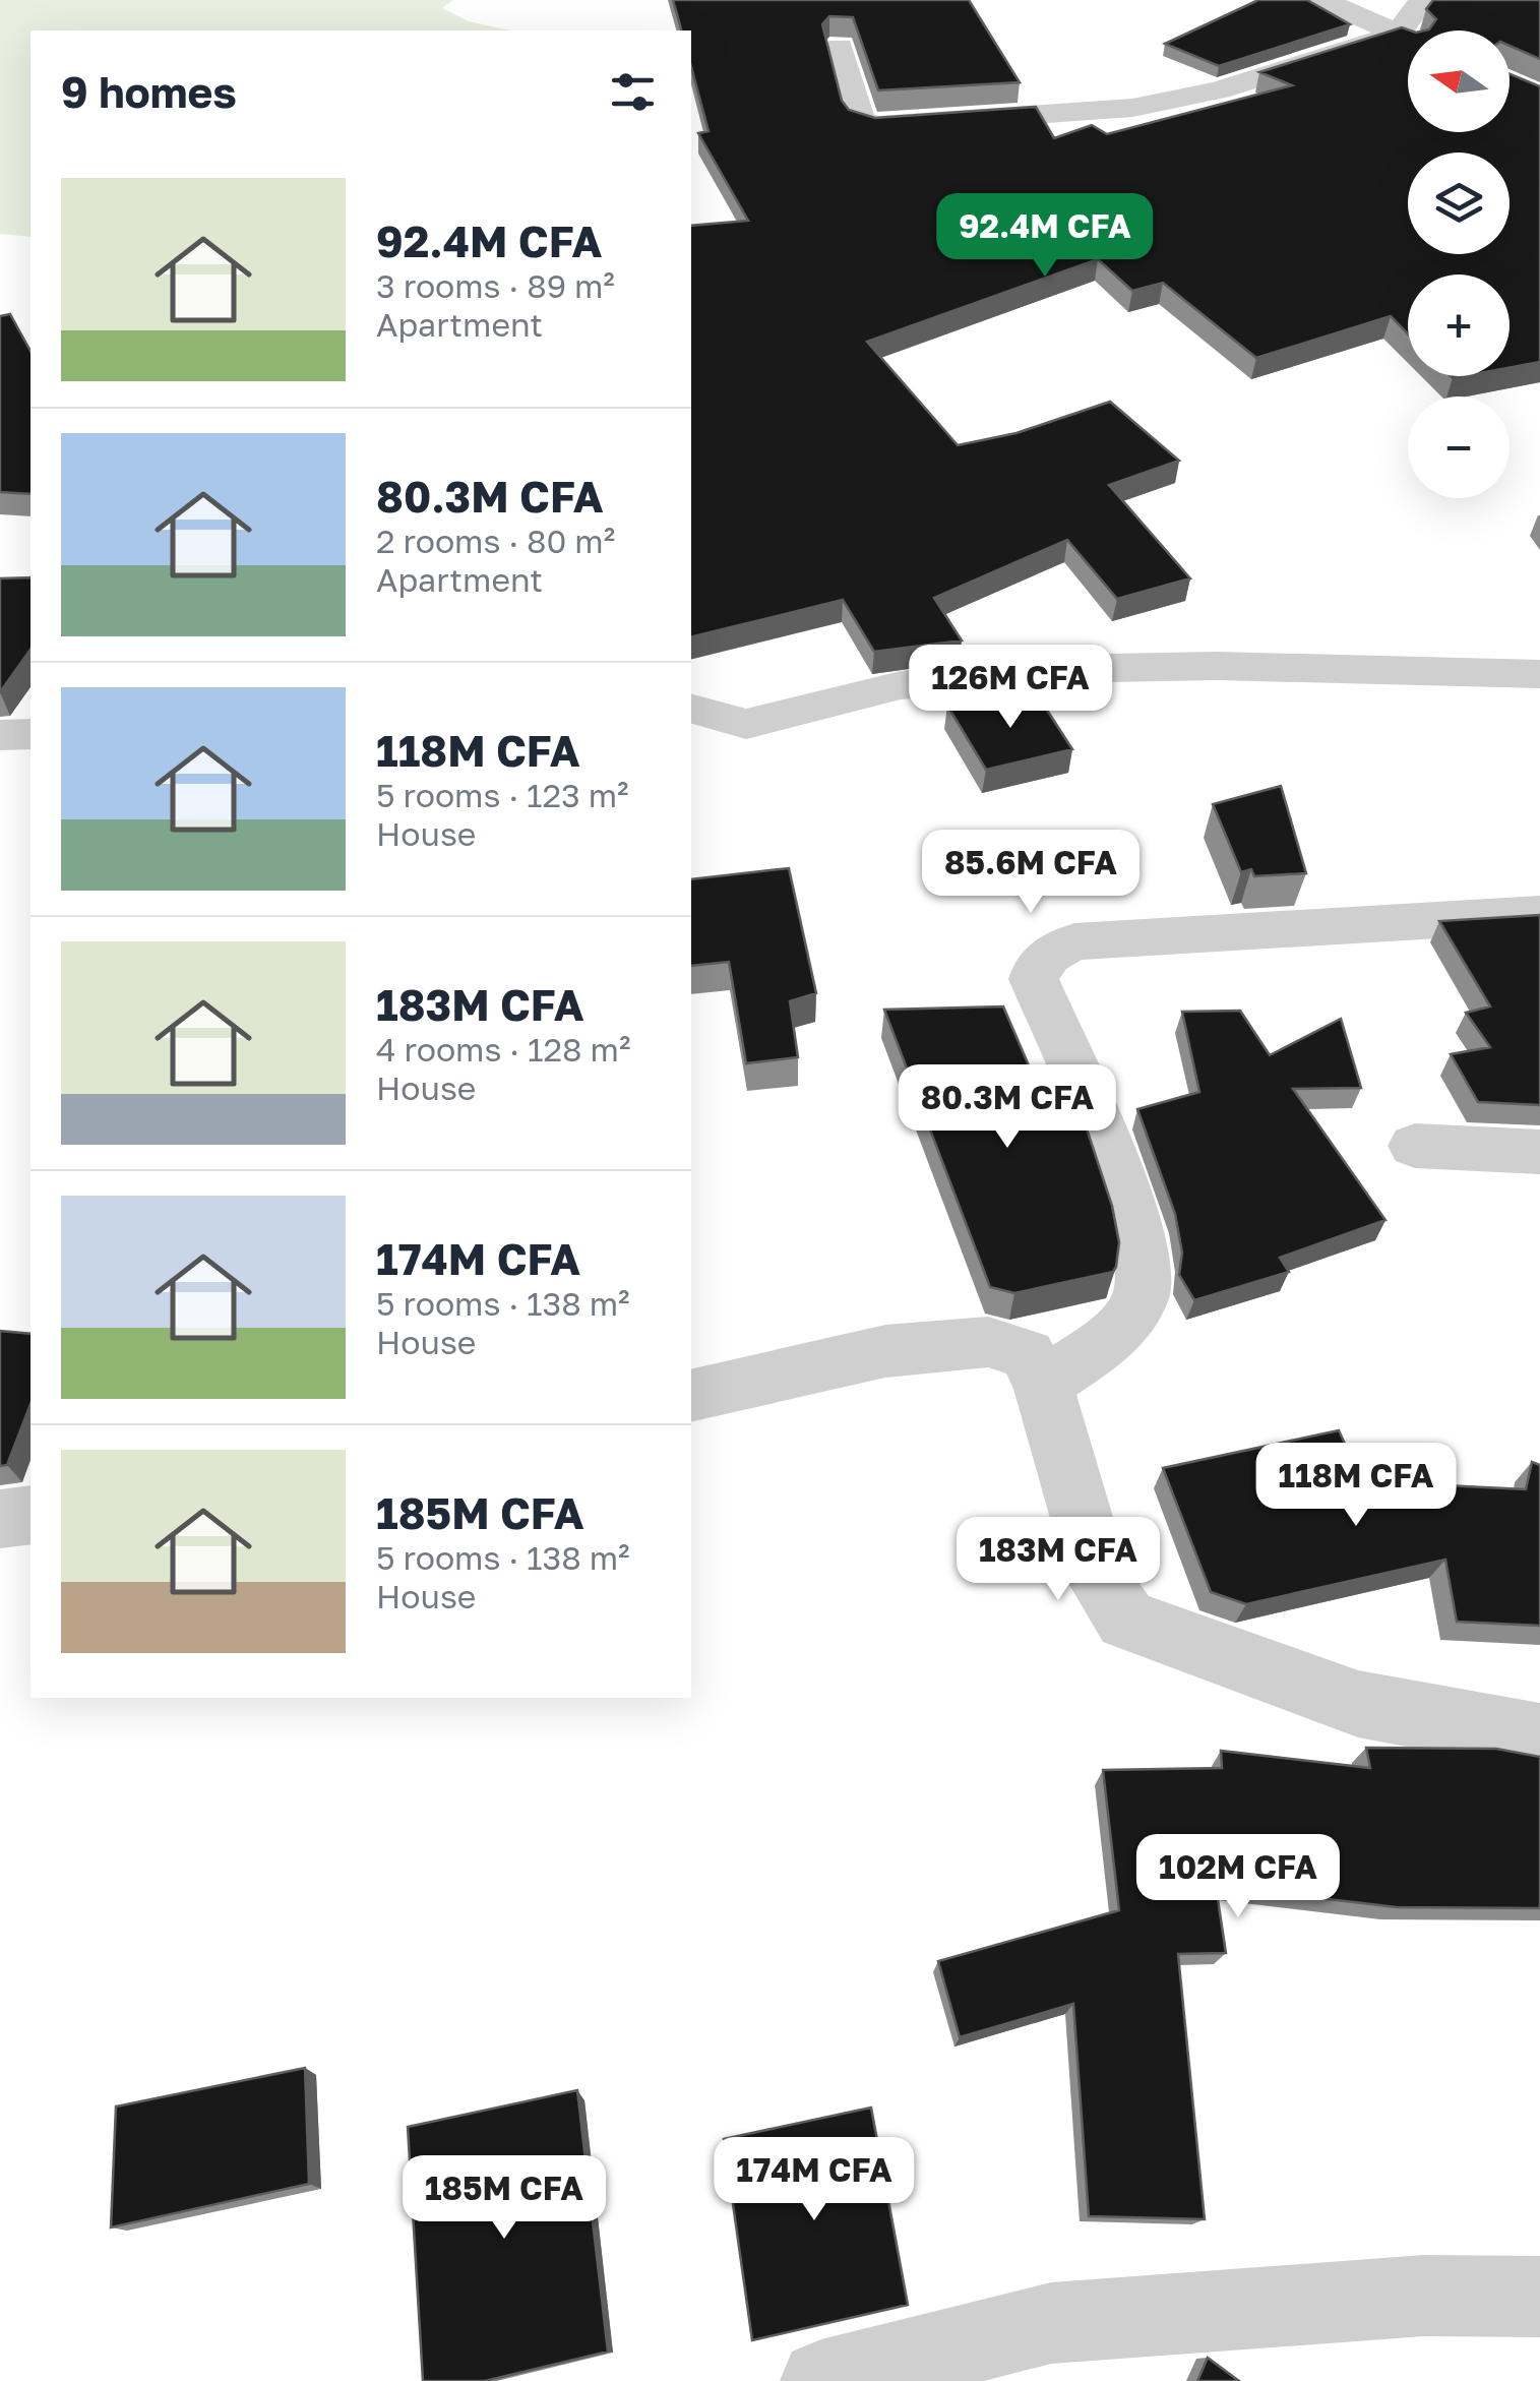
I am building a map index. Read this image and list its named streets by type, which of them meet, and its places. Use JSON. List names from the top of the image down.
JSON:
{
  "north": "left",
  "page": {
    "map_buttons": ["+", "−"],
    "heading": "9 homes",
    "list": [
      {
        "name": "92.4M CFA",
        "note": "3 rooms · 89 m² · Apartment"
      },
      {
        "name": "80.3M CFA",
        "note": "2 rooms · 80 m² · Apartment"
      },
      {
        "name": "118M CFA",
        "note": "5 rooms · 123 m² · House"
      },
      {
        "name": "183M CFA",
        "note": "4 rooms · 128 m² · House"
      },
      {
        "name": "174M CFA",
        "note": "5 rooms · 138 m² · House"
      },
      {
        "name": "185M CFA",
        "note": "5 rooms · 138 m² · House"
      }
    ],
    "price": [
      "92.4M CFA",
      "126M CFA",
      "85.6M CFA",
      "80.3M CFA",
      "118M CFA",
      "183M CFA",
      "102M CFA",
      "174M CFA",
      "185M CFA"
    ]
  }
}
